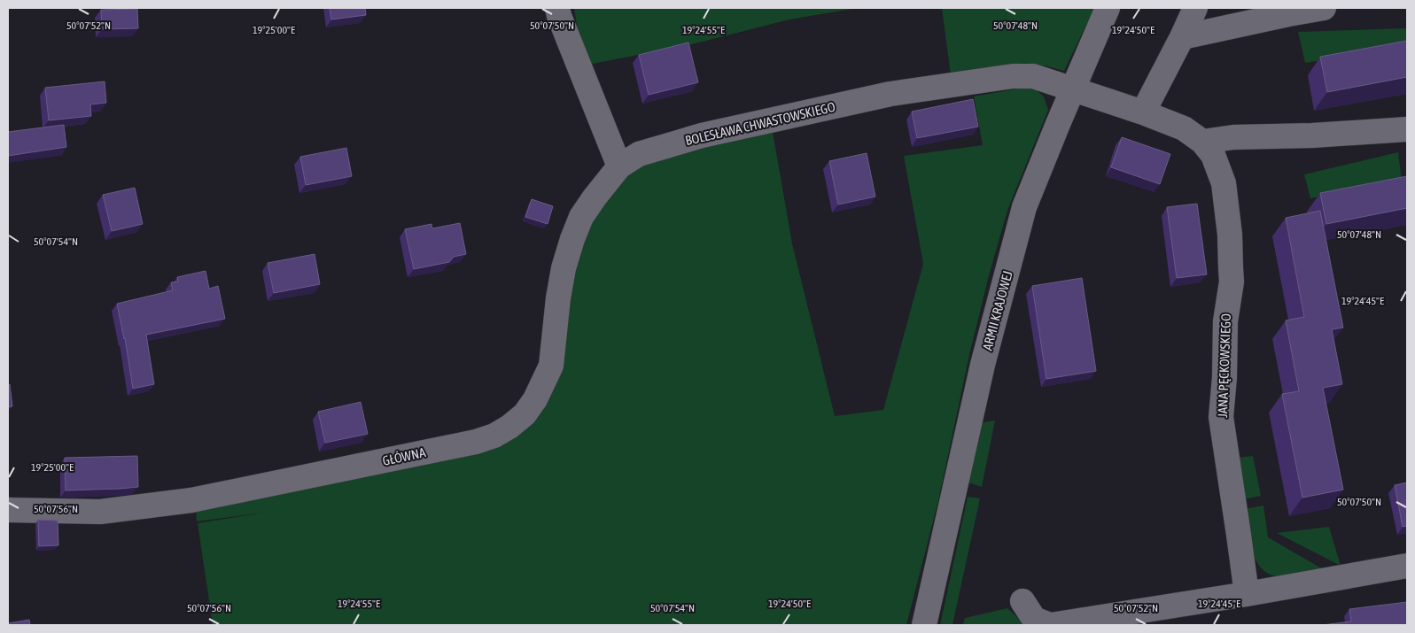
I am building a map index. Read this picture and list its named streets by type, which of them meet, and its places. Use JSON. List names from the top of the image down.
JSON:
{
  "streets": {
    "street": [
      "BOLESŁAWA CHWASTOWSKIEGO",
      "ARMII KRAJOWEJ",
      "JANA PĘCKOWSKIEGO",
      "GŁÓWNA"
    ]
  },
  "crossings": [
    ["BOLESŁAWA CHWASTOWSKIEGO", "ARMII KRAJOWEJ"],
    ["BOLESŁAWA CHWASTOWSKIEGO", "JANA PĘCKOWSKIEGO"],
    ["BOLESŁAWA CHWASTOWSKIEGO", "GŁÓWNA"],
    ["ARMII KRAJOWEJ", "JANA PĘCKOWSKIEGO"]
  ],
  "coordinates": [
    "50°07'52\"N",
    "50°07'50\"N",
    "50°07'48\"N",
    "19°25'00\"E",
    "19°24'55\"E",
    "19°24'50\"E",
    "50°07'54\"N",
    "19°24'45\"E",
    "50°07'56\"N"
  ]
}
